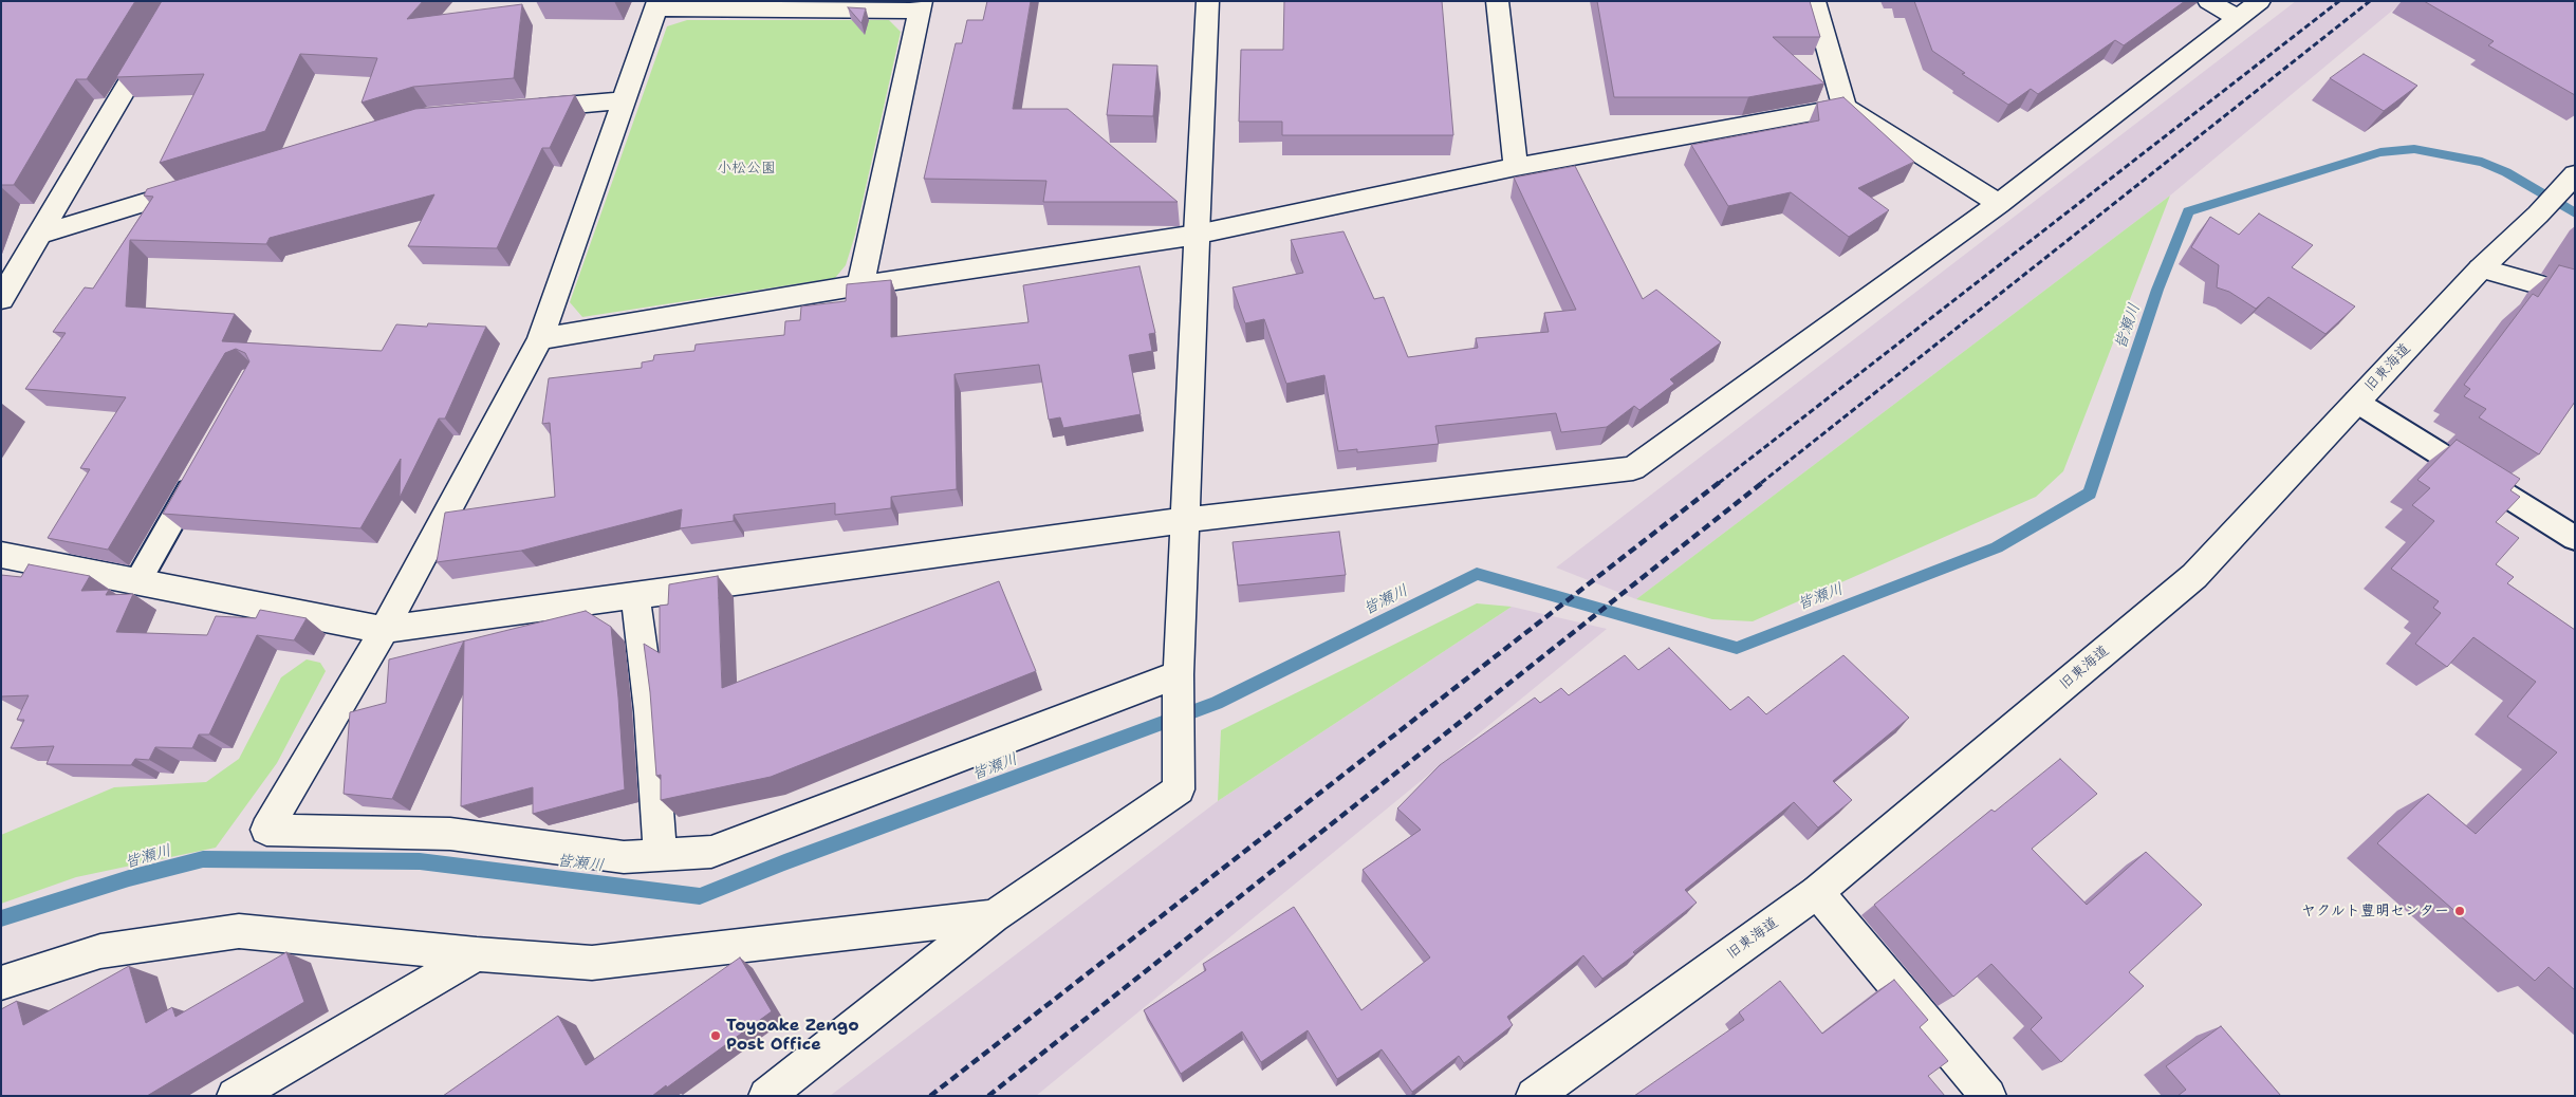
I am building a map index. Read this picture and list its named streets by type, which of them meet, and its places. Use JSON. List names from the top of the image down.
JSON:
{
  "streets": {
    "street": ["旧東海道"]
  },
  "water": ["皆瀬川"],
  "parks": ["小松公園"],
  "places": ["ヤクルト豊明センター", "Toyoake Zengo Post Office"]
}
